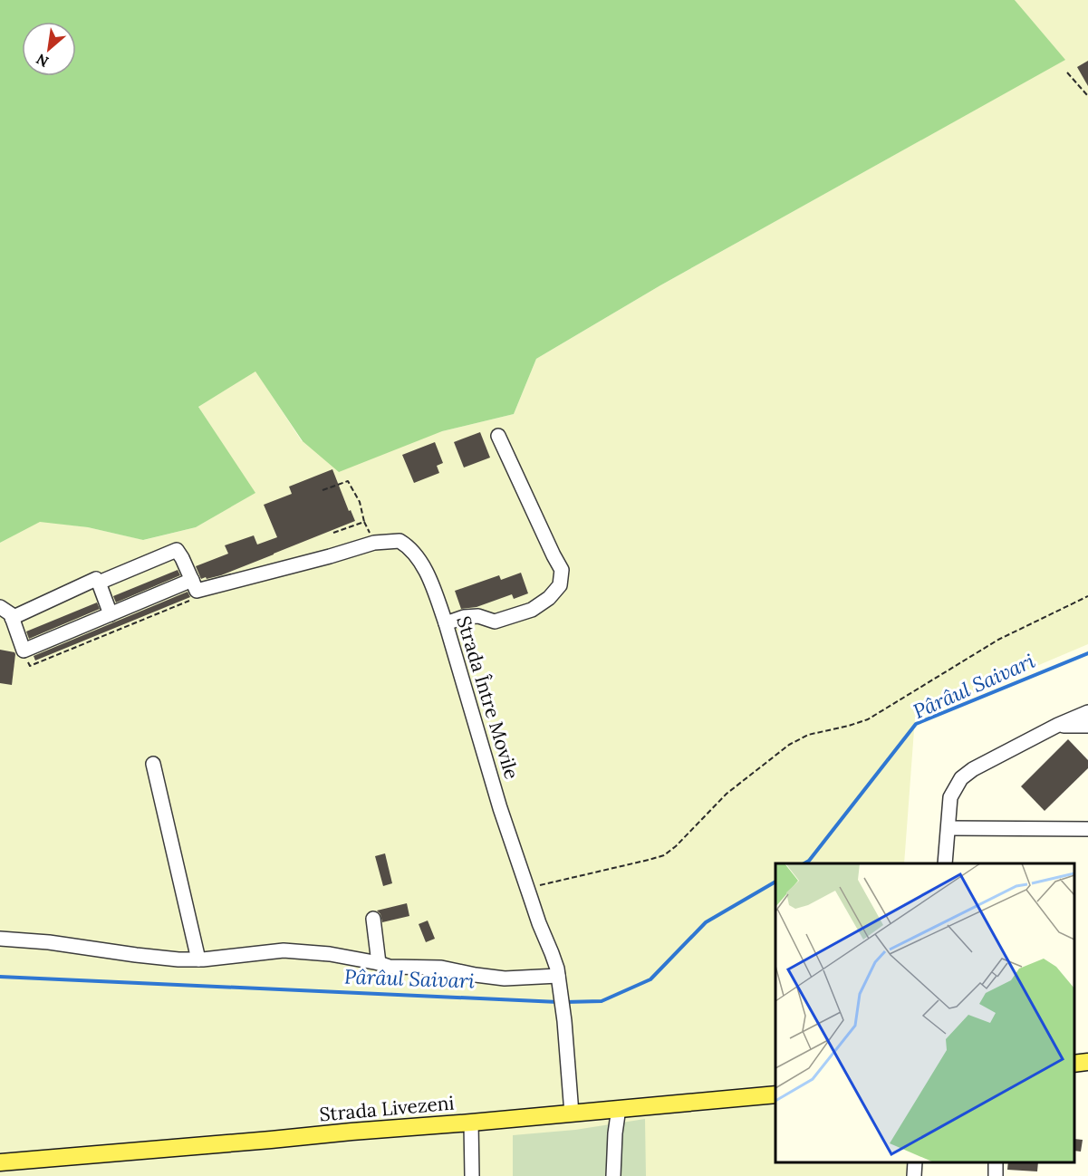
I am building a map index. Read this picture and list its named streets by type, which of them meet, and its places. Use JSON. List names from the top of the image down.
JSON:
{
  "streets": {
    "main road": ["Strada Livezeni"],
    "street": ["Strada Între Movile"]
  },
  "crossings": [
    ["Strada Între Movile", "Strada Livezeni"]
  ],
  "water": ["Pârâul Saivari"],
  "north": "bottom left"
}
